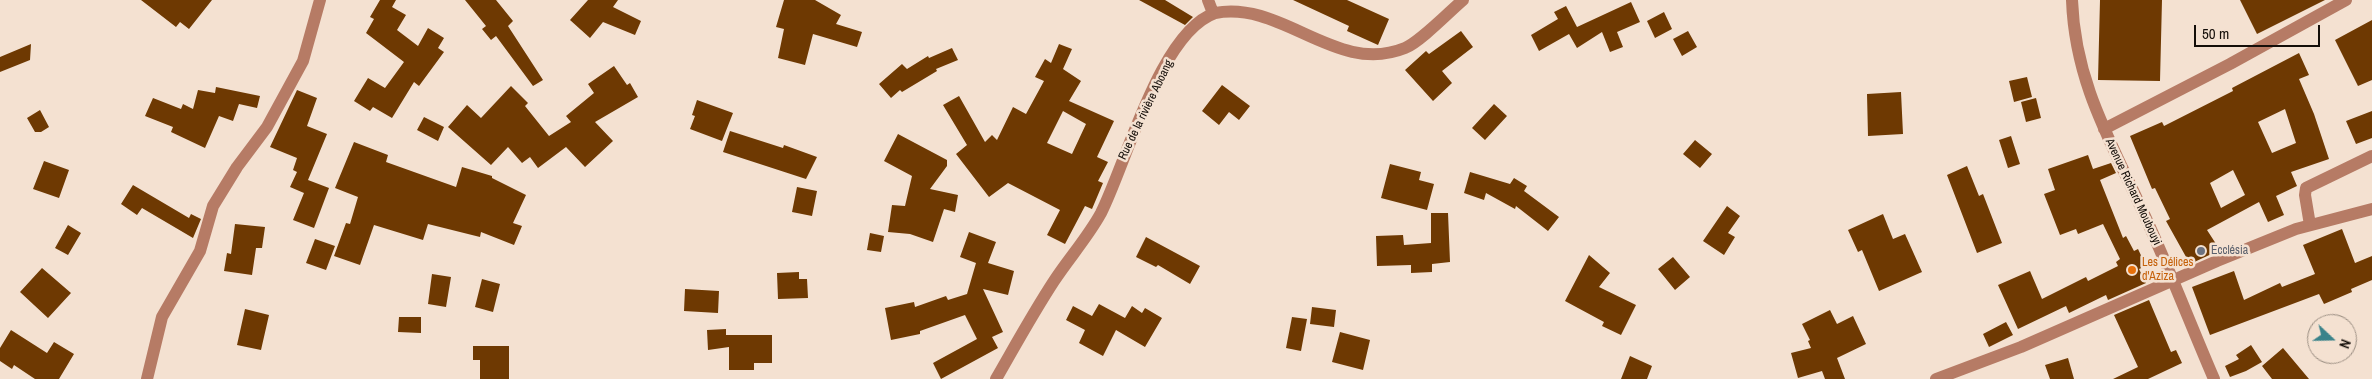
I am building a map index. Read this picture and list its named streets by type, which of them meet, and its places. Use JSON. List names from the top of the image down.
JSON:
{
  "streets": {
    "street": ["Rue de la rivière Aboang", "Avenue Richard Moubouyi"]
  },
  "places": ["Ecclésia", "Les Délices d'Aziza"],
  "scale_bar": "50 m",
  "north": "right"
}
